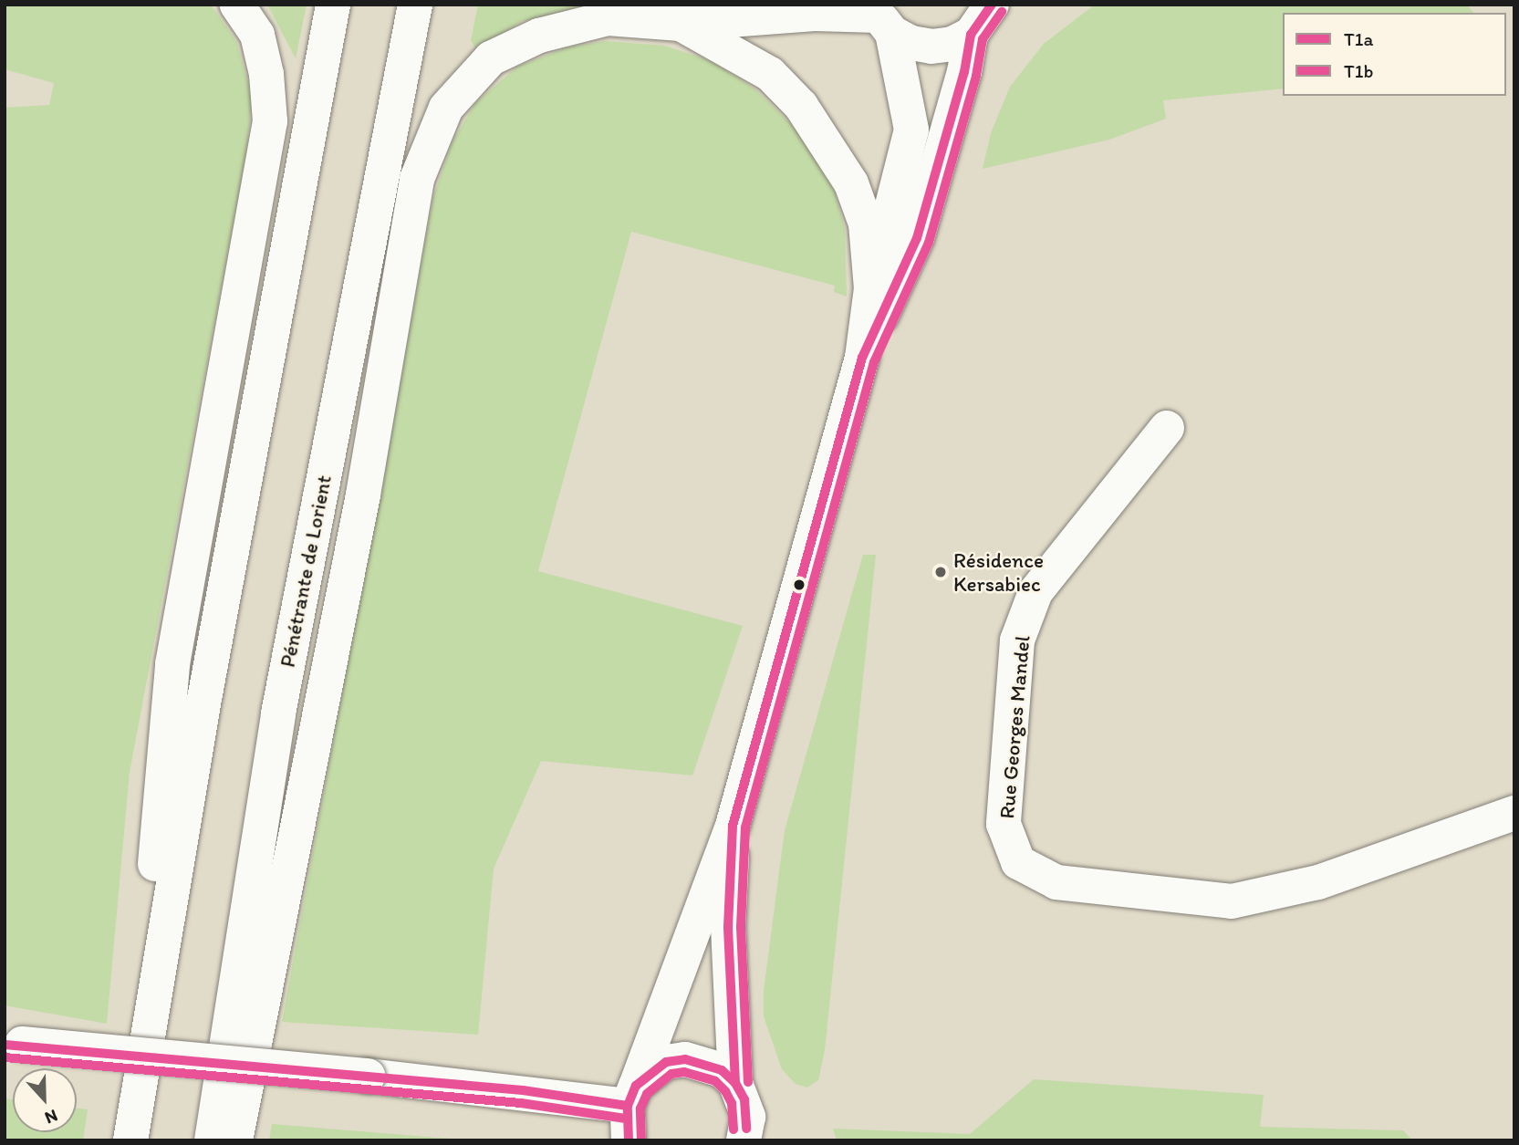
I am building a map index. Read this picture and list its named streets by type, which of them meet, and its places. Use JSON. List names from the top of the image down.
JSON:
{
  "streets": {
    "main road": ["Pénétrante de Lorient", "Rue Georges Mandel"]
  },
  "places": ["Résidence Kersabiec"],
  "lines": ["transit line T1a", "transit line T1b"],
  "legend": ["T1a", "T1b"],
  "north": "bottom"
}
